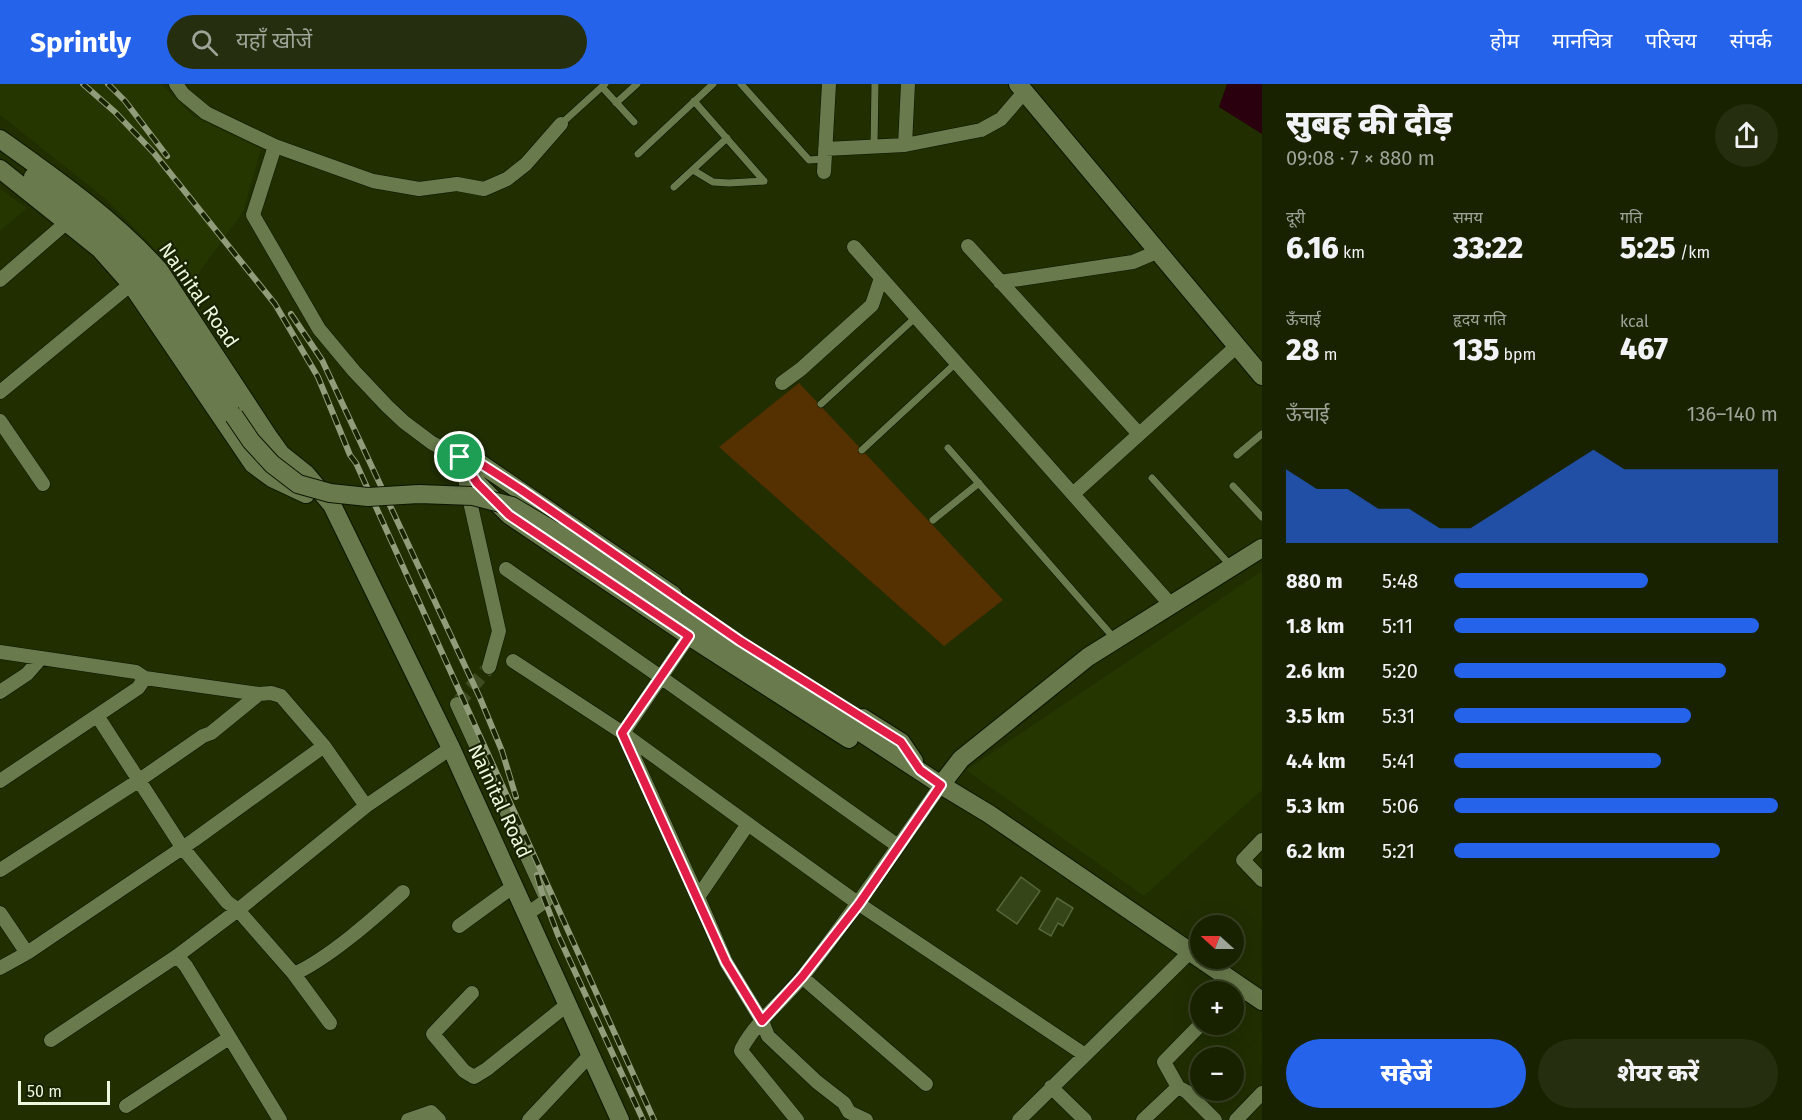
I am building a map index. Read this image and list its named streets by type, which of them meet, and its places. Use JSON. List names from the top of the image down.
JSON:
{
  "streets": {
    "street": ["Nainital Road"]
  },
  "scale_bar": "50 m",
  "north": "left",
  "page": {
    "header": "Sprintly",
    "search": "यहाँ खोजें",
    "nav": [
      "होम",
      "मानचित्र",
      "परिचय",
      "संपर्क"
    ],
    "heading": ["सुबह की दौड़", "09:08 · 7 × 880 m"],
    "stats": [
      ["दूरी", "6.16 km"],
      ["समय", "33:22"],
      ["गति", "5:25 /km"],
      ["ऊँचाई", "28 m"],
      ["हृदय गति", "135 bpm"],
      ["kcal", "467"]
    ],
    "chart": ["ऊँचाई", "136–140 m"],
    "list": [
      {
        "name": "880 m",
        "note": "5:48"
      },
      {
        "name": "1.8 km",
        "note": "5:11"
      },
      {
        "name": "2.6 km",
        "note": "5:20"
      },
      {
        "name": "3.5 km",
        "note": "5:31"
      },
      {
        "name": "4.4 km",
        "note": "5:41"
      },
      {
        "name": "5.3 km",
        "note": "5:06"
      },
      {
        "name": "6.2 km",
        "note": "5:21"
      }
    ],
    "map_buttons": ["+", "−"],
    "buttons": ["सहेजें", "शेयर करें"],
    "scale": "50 m"
  }
}
